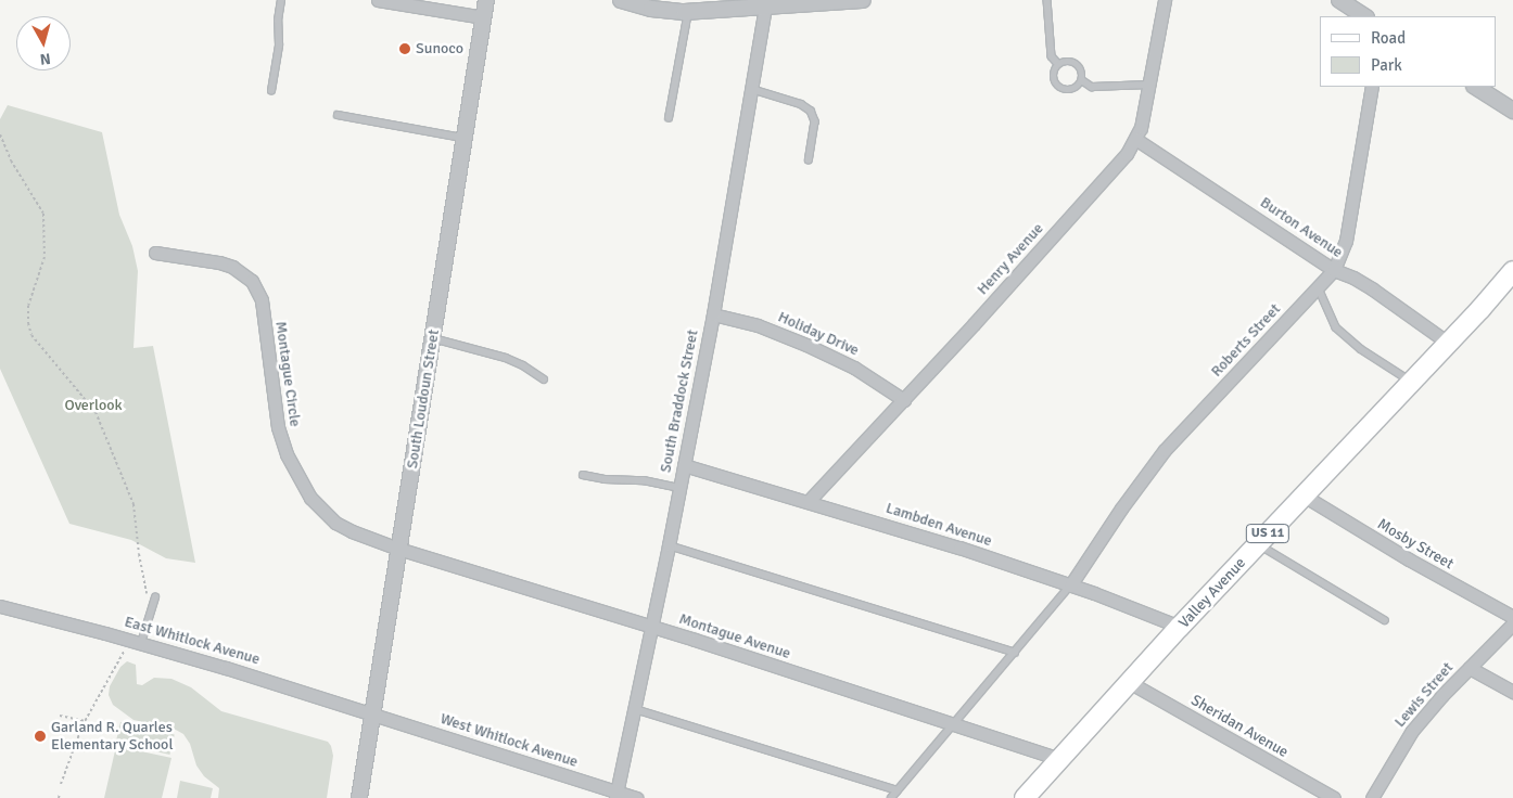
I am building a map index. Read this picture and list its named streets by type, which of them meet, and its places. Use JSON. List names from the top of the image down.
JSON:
{
  "streets": {
    "main road": ["US 11", "Valley Avenue"],
    "street": [
      "Burton Avenue",
      "Henry Avenue",
      "Holiday Drive",
      "Roberts Street",
      "Montague Circle",
      "South Loudoun Street",
      "South Braddock Street",
      "Lambden Avenue",
      "Mosby Street",
      "Montague Avenue",
      "East Whitlock Avenue",
      "Lewis Street",
      "Sheridan Avenue",
      "West Whitlock Avenue"
    ]
  },
  "crossings": [
    ["Burton Avenue", "Henry Avenue"],
    ["Burton Avenue", "Roberts Street"],
    ["Burton Avenue", "Valley Avenue"],
    ["Henry Avenue", "Holiday Drive"],
    ["Henry Avenue", "Lambden Avenue"],
    ["Holiday Drive", "South Braddock Street"],
    ["Roberts Street", "Lambden Avenue"],
    ["Montague Circle", "South Loudoun Street"],
    ["Montague Circle", "Montague Avenue"],
    ["South Loudoun Street", "Montague Avenue"],
    ["South Loudoun Street", "East Whitlock Avenue"],
    ["South Loudoun Street", "West Whitlock Avenue"],
    ["South Braddock Street", "Lambden Avenue"],
    ["South Braddock Street", "Montague Avenue"],
    ["South Braddock Street", "West Whitlock Avenue"],
    ["Lambden Avenue", "Valley Avenue"],
    ["Mosby Street", "Valley Avenue"],
    ["Valley Avenue", "Montague Avenue"],
    ["Valley Avenue", "Sheridan Avenue"],
    ["East Whitlock Avenue", "West Whitlock Avenue"]
  ],
  "parks": ["Overlook"],
  "places": ["Sunoco", "Garland R. Quarles Elementary School"],
  "legend": ["Road", "Park"],
  "north": "bottom"
}
